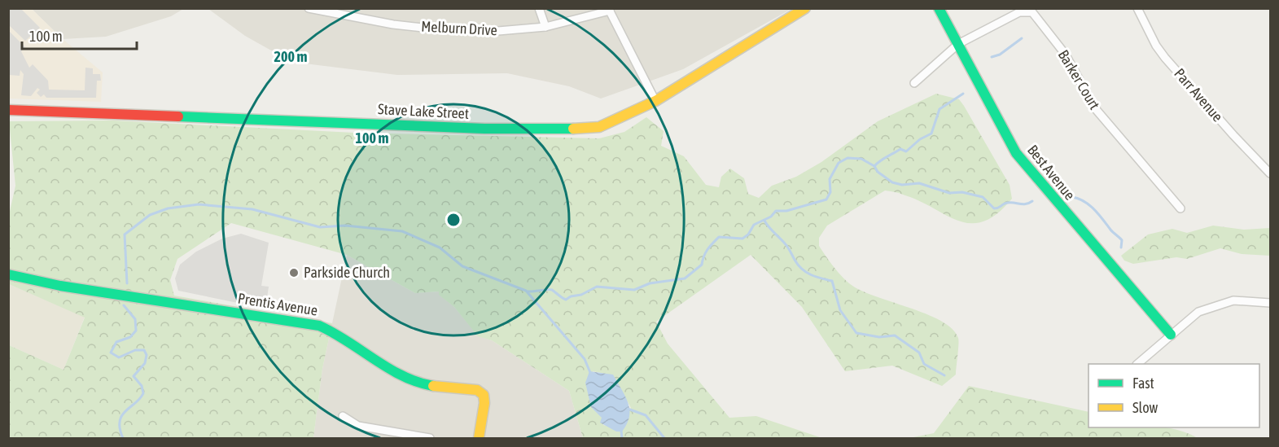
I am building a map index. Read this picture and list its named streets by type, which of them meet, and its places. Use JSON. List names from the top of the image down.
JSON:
{
  "streets": {
    "street": [
      "Melburn Drive",
      "Barker Court",
      "Parr Avenue",
      "Stave Lake Street",
      "Best Avenue",
      "Prentis Avenue"
    ]
  },
  "crossings": [
    ["Barker Court", "Best Avenue"]
  ],
  "places": ["Parkside Church"],
  "legend": ["Fast", "Slow"],
  "scale_bar": "100 m",
  "rings": ["200 m", "100 m"]
}
